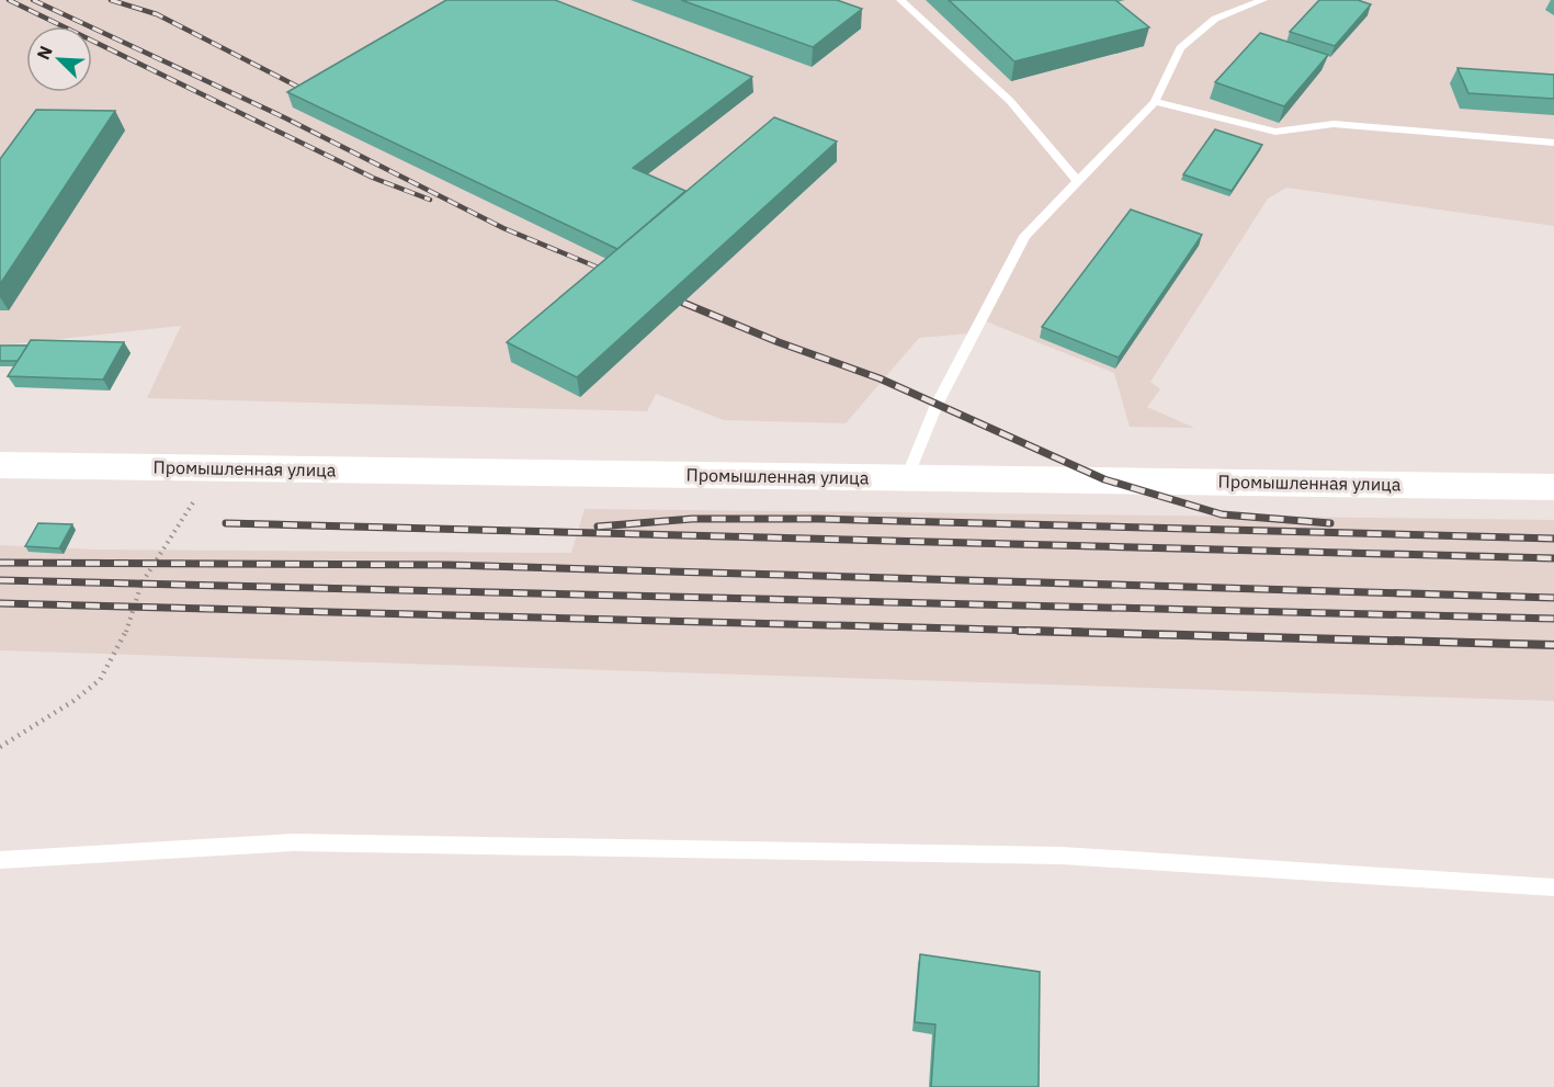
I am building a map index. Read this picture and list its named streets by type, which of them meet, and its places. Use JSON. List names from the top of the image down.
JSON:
{
  "streets": {
    "street": ["Промышленная улица"]
  },
  "north": "top left"
}
